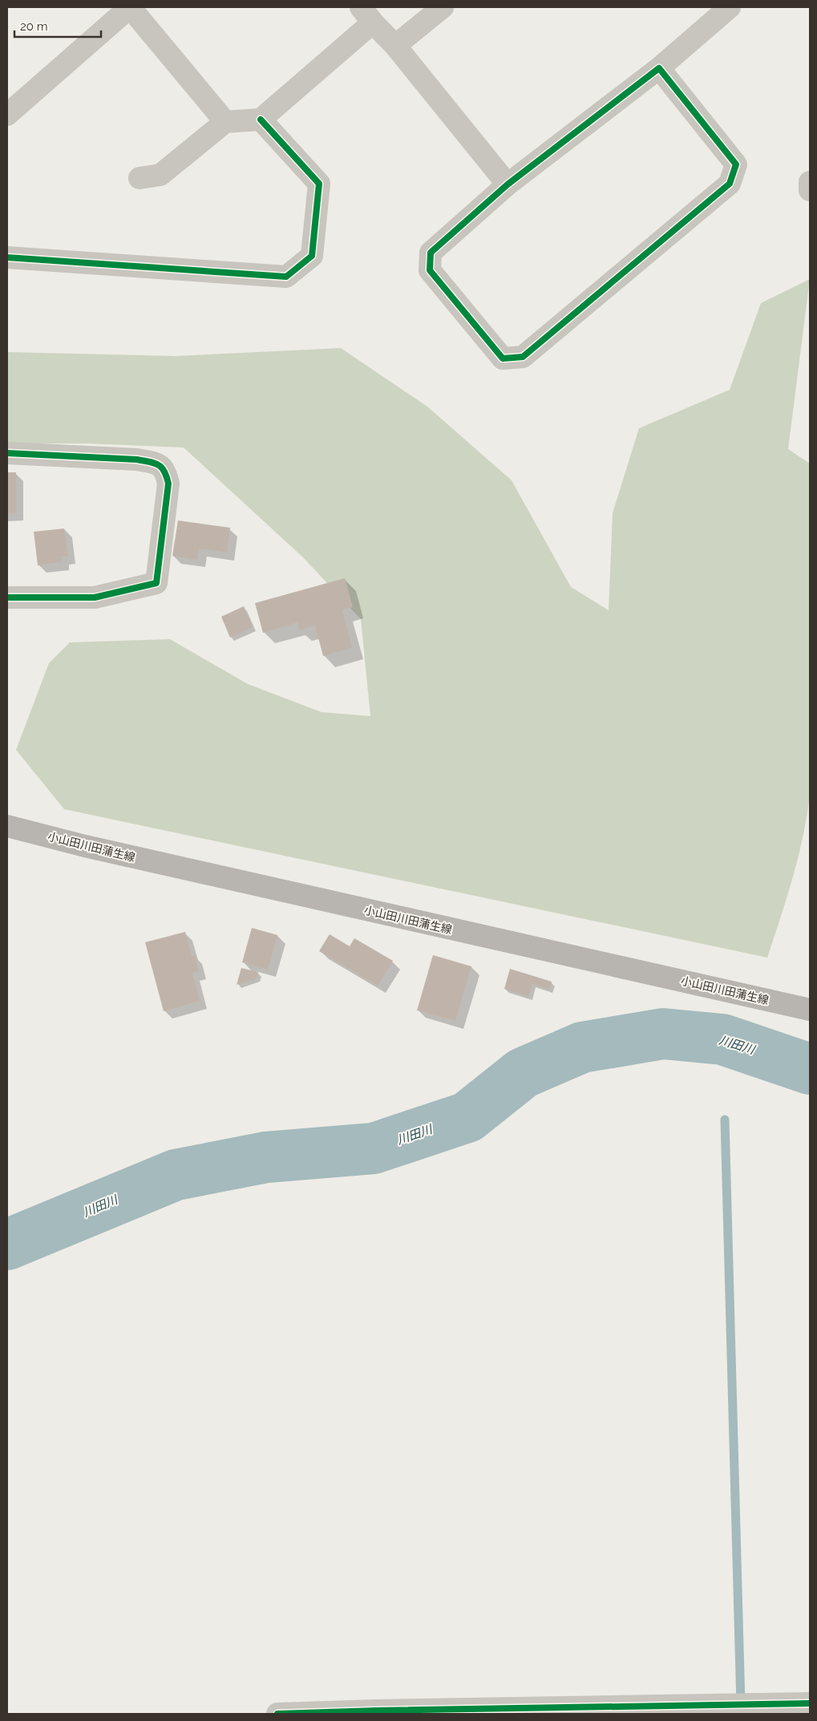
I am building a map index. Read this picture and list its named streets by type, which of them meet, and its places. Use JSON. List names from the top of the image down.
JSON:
{
  "streets": {
    "main road": ["小山田川田蒲生線"]
  },
  "water": ["川田川"],
  "scale_bar": "20 m"
}
